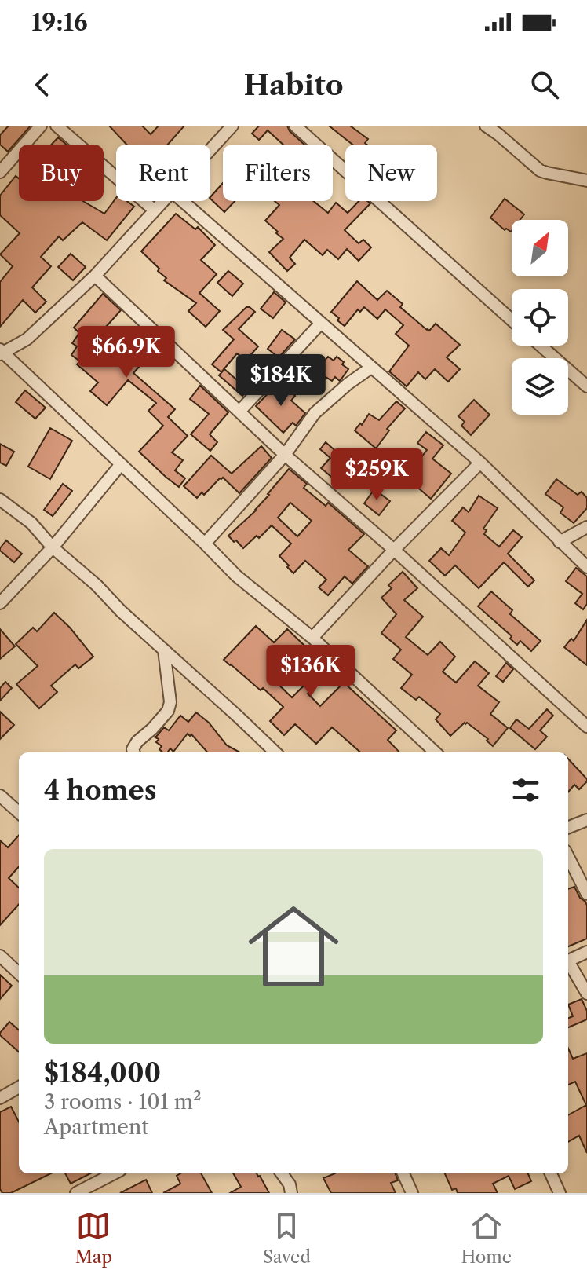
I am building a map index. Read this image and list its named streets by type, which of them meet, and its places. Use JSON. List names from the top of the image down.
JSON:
{
  "north": "top right",
  "page": {
    "status": "19:16",
    "header": "Habito",
    "chip": [
      "Buy",
      "Rent",
      "Filters",
      "New"
    ],
    "price": [
      "$66.9K",
      "$184K",
      "$259K",
      "$136K"
    ],
    "heading": "4 homes",
    "list": [
      {
        "name": "$184,000",
        "note": "3 rooms · 101 m² · Apartment"
      }
    ],
    "tabs": ["Map", "Saved", "Home"]
  }
}
